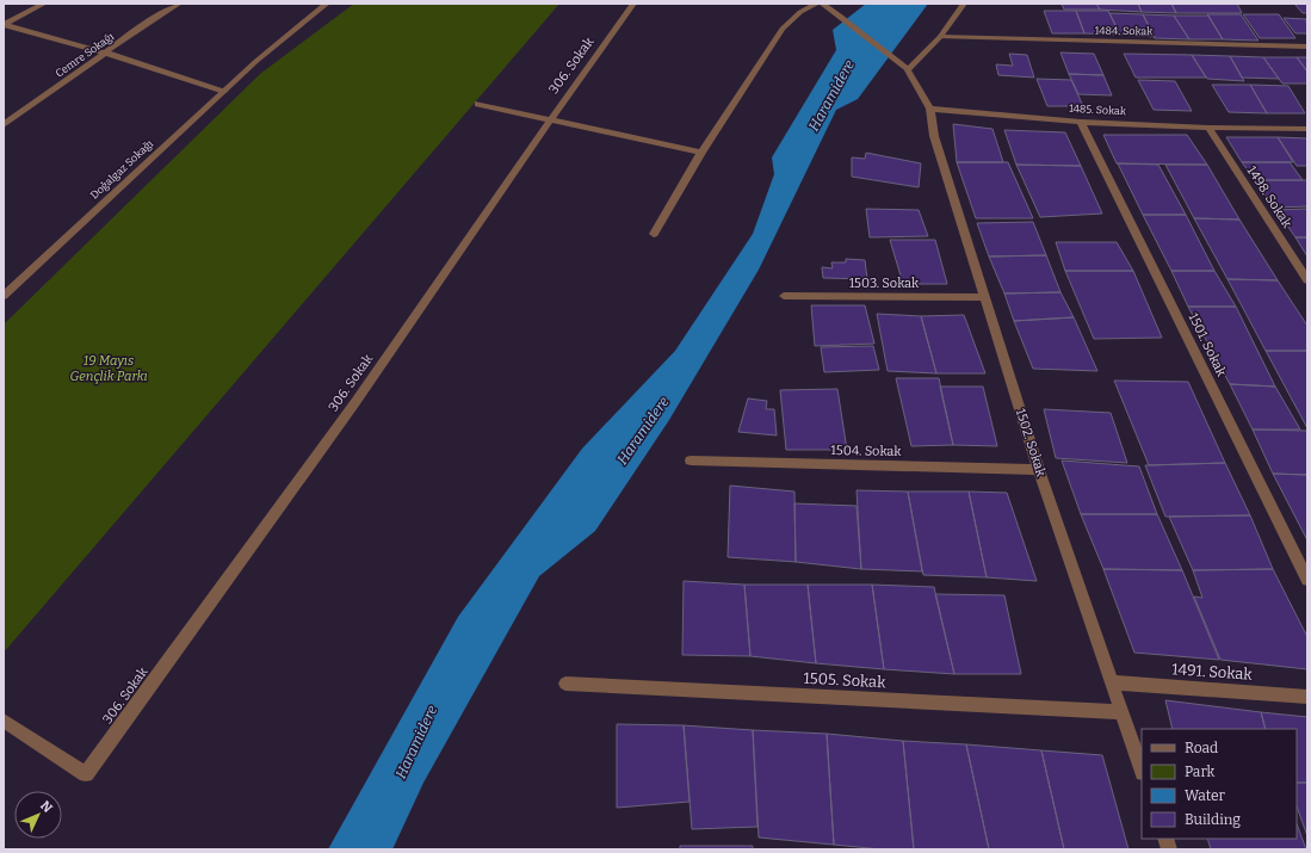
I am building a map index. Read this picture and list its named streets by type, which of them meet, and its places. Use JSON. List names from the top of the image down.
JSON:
{
  "streets": {
    "street": [
      "1484. Sokak",
      "Cemre Sokağı",
      "306. Sokak",
      "1485. Sokak",
      "Doğalgaz Sokağı",
      "1498. Sokak",
      "1503. Sokak",
      "1501. Sokak",
      "1502. Sokak",
      "1504. Sokak",
      "1491. Sokak",
      "1505. Sokak"
    ]
  },
  "crossings": [
    ["1485. Sokak", "1498. Sokak"],
    ["1485. Sokak", "1501. Sokak"],
    ["1485. Sokak", "1502. Sokak"],
    ["1503. Sokak", "1502. Sokak"],
    ["1502. Sokak", "1504. Sokak"],
    ["1502. Sokak", "1491. Sokak"],
    ["1502. Sokak", "1505. Sokak"]
  ],
  "water": ["Haramidere"],
  "parks": ["19 Mayıs Gençlik Parkı"],
  "legend": [
    "Road",
    "Park",
    "Water",
    "Building"
  ],
  "north": "top right"
}
